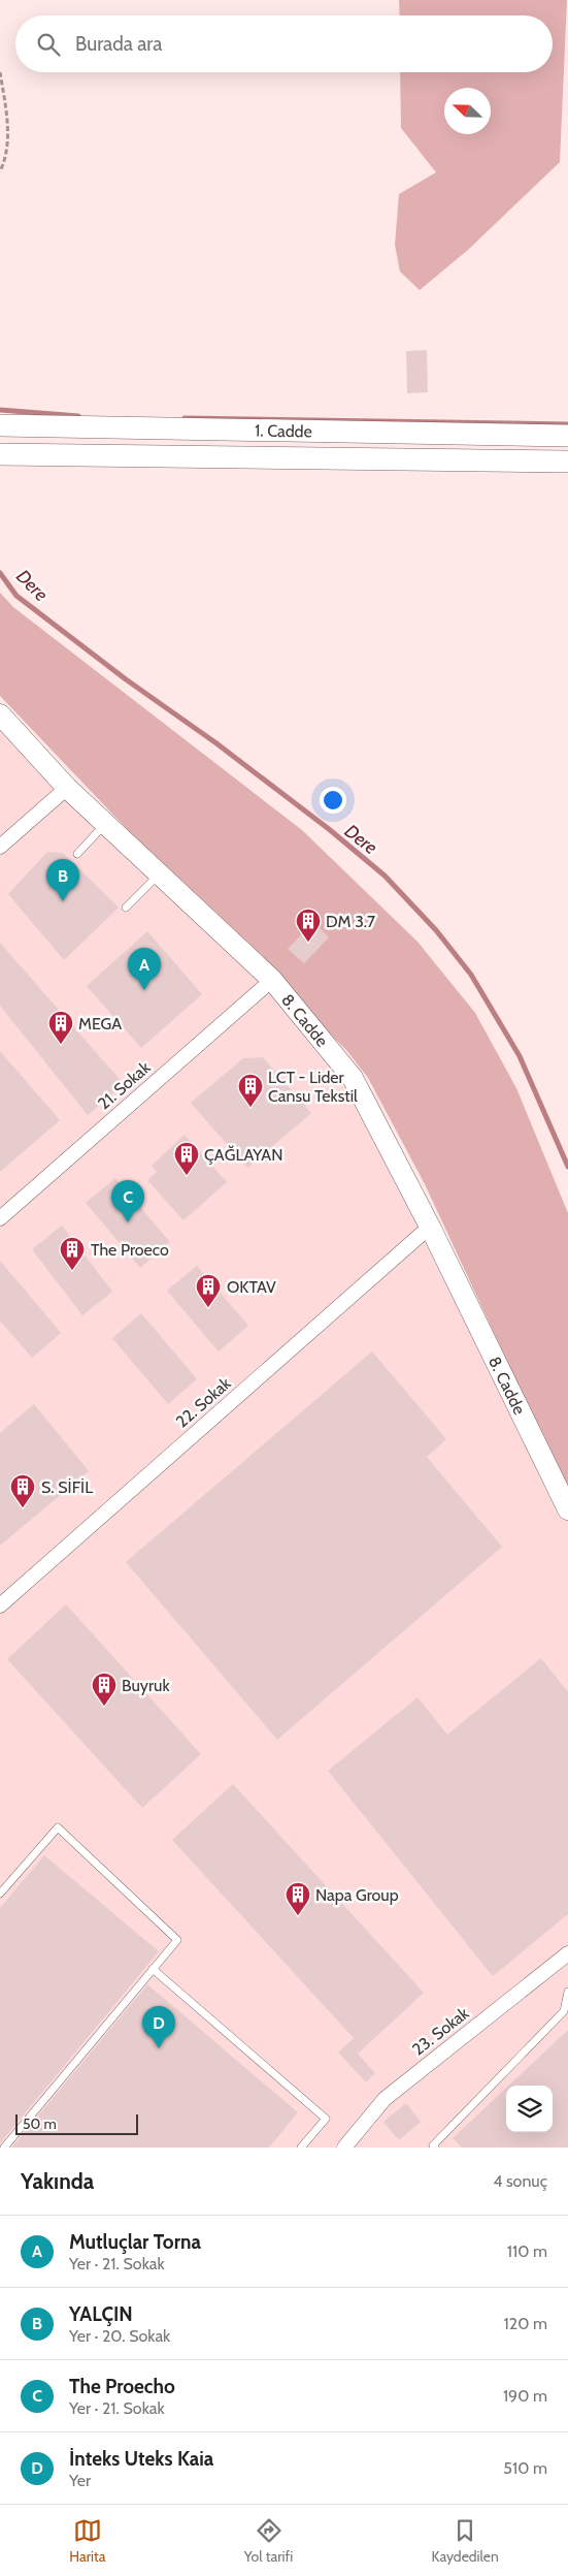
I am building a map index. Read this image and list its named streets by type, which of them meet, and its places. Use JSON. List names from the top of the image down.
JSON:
{
  "streets": {
    "main road": ["1. Cadde"],
    "street": [
      "8. Cadde",
      "21. Sokak",
      "22. Sokak",
      "23. Sokak"
    ]
  },
  "crossings": [
    ["8. Cadde", "21. Sokak"],
    ["8. Cadde", "22. Sokak"]
  ],
  "water": ["Dere"],
  "places": {
    "building": [
      "DM 3.7",
      "MEGA",
      "LCT - Lider Cansu Tekstil",
      "ÇAĞLAYAN",
      "The Proeco",
      "OKTAV",
      "S. SİFİL",
      "Buyruk",
      "Napa Group"
    ]
  },
  "scale_bar": "50 m",
  "north": "top left",
  "page": {
    "search": "Burada ara",
    "pins": [
      "B",
      "A",
      "C",
      "D"
    ],
    "scale": "50 m",
    "heading": ["Yakında", "4 sonuç"],
    "list": [
      {
        "mark": "A",
        "name": "Mutluçlar Torna",
        "note": "Yer · 21. Sokak",
        "value": "110 m"
      },
      {
        "mark": "B",
        "name": "YALÇIN",
        "note": "Yer · 20. Sokak",
        "value": "120 m"
      },
      {
        "mark": "C",
        "name": "The Proecho",
        "note": "Yer · 21. Sokak",
        "value": "190 m"
      },
      {
        "mark": "D",
        "name": "İnteks Uteks Kaia",
        "note": "Yer",
        "value": "510 m"
      }
    ],
    "nav": ["Harita", "Yol tarifi", "Kaydedilen"]
  }
}
